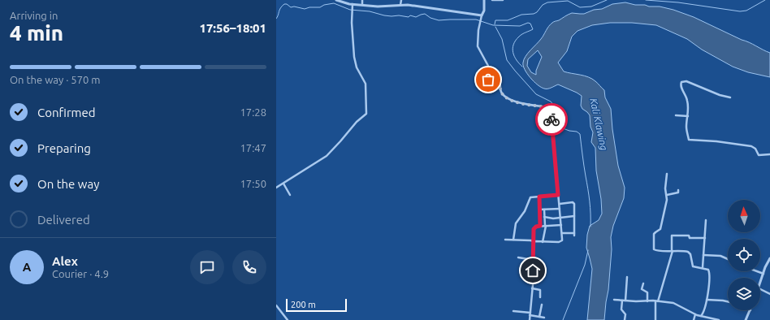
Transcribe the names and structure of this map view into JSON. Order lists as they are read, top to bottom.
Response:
{
  "water": ["Kali Klawing"],
  "scale_bar": "200 m",
  "north": "top",
  "page": {
    "heading": ["4 min", "Arriving in", "17:56–18:01"],
    "panel": ["Alex", "Courier · 4.9"],
    "bar": "On the way · 570 m",
    "list": [
      ["Confirmed", "17:28"],
      ["Preparing", "17:47"],
      ["On the way", "17:50"],
      "Delivered"
    ],
    "round": "A",
    "scale": "200 m"
  }
}
